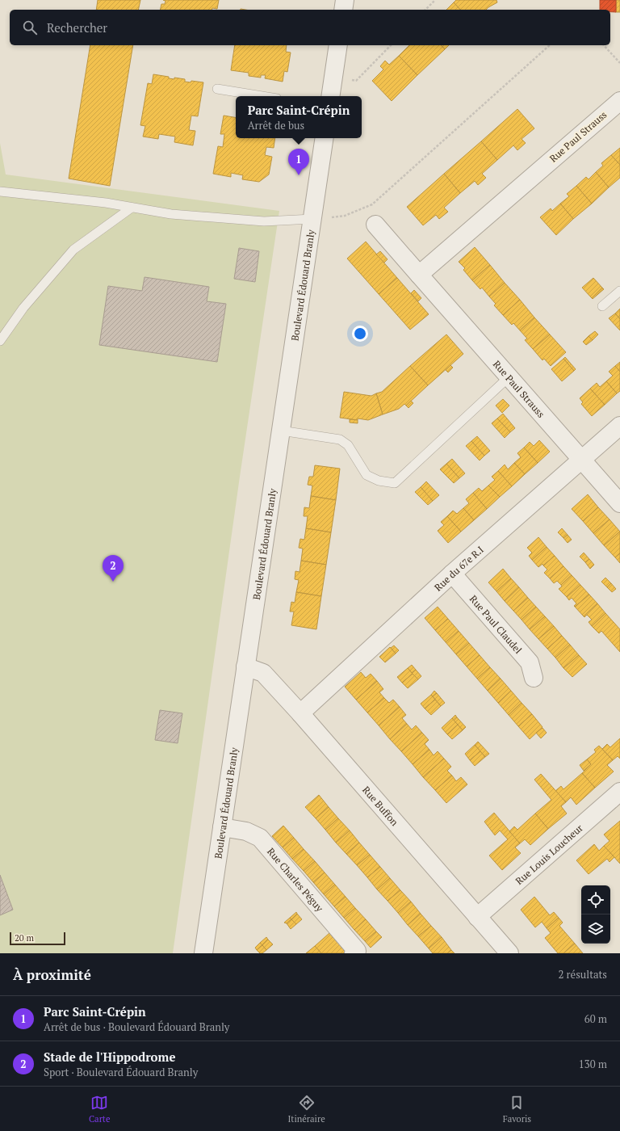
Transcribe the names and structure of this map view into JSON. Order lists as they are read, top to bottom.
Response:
{
  "streets": {
    "street": [
      "Rue Paul Strauss",
      "Boulevard Édouard Branly",
      "Rue du 67e R.I",
      "Rue Paul Claudel",
      "Rue Buffon",
      "Rue Louis Loucheur",
      "Rue Charles Péguy"
    ]
  },
  "crossings": [
    ["Rue Paul Strauss", "Rue du 67e R.I"],
    ["Boulevard Édouard Branly", "Rue Buffon"],
    ["Boulevard Édouard Branly", "Rue Charles Péguy"],
    ["Rue du 67e R.I", "Rue Paul Claudel"],
    ["Rue du 67e R.I", "Rue Buffon"],
    ["Rue Buffon", "Rue Louis Loucheur"]
  ],
  "scale_bar": "20 m",
  "page": {
    "search": "Rechercher",
    "popup": ["Parc Saint-Crépin", "Arrêt de bus"],
    "pins": ["1", "2"],
    "scale": "20 m",
    "heading": ["À proximité", "2 résultats"],
    "list": [
      {
        "mark": "1",
        "name": "Parc Saint-Crépin",
        "note": "Arrêt de bus · Boulevard Édouard Branly",
        "value": "60 m"
      },
      {
        "mark": "2",
        "name": "Stade de l'Hippodrome",
        "note": "Sport · Boulevard Édouard Branly",
        "value": "130 m"
      }
    ],
    "nav": ["Carte", "Itinéraire", "Favoris"]
  }
}
